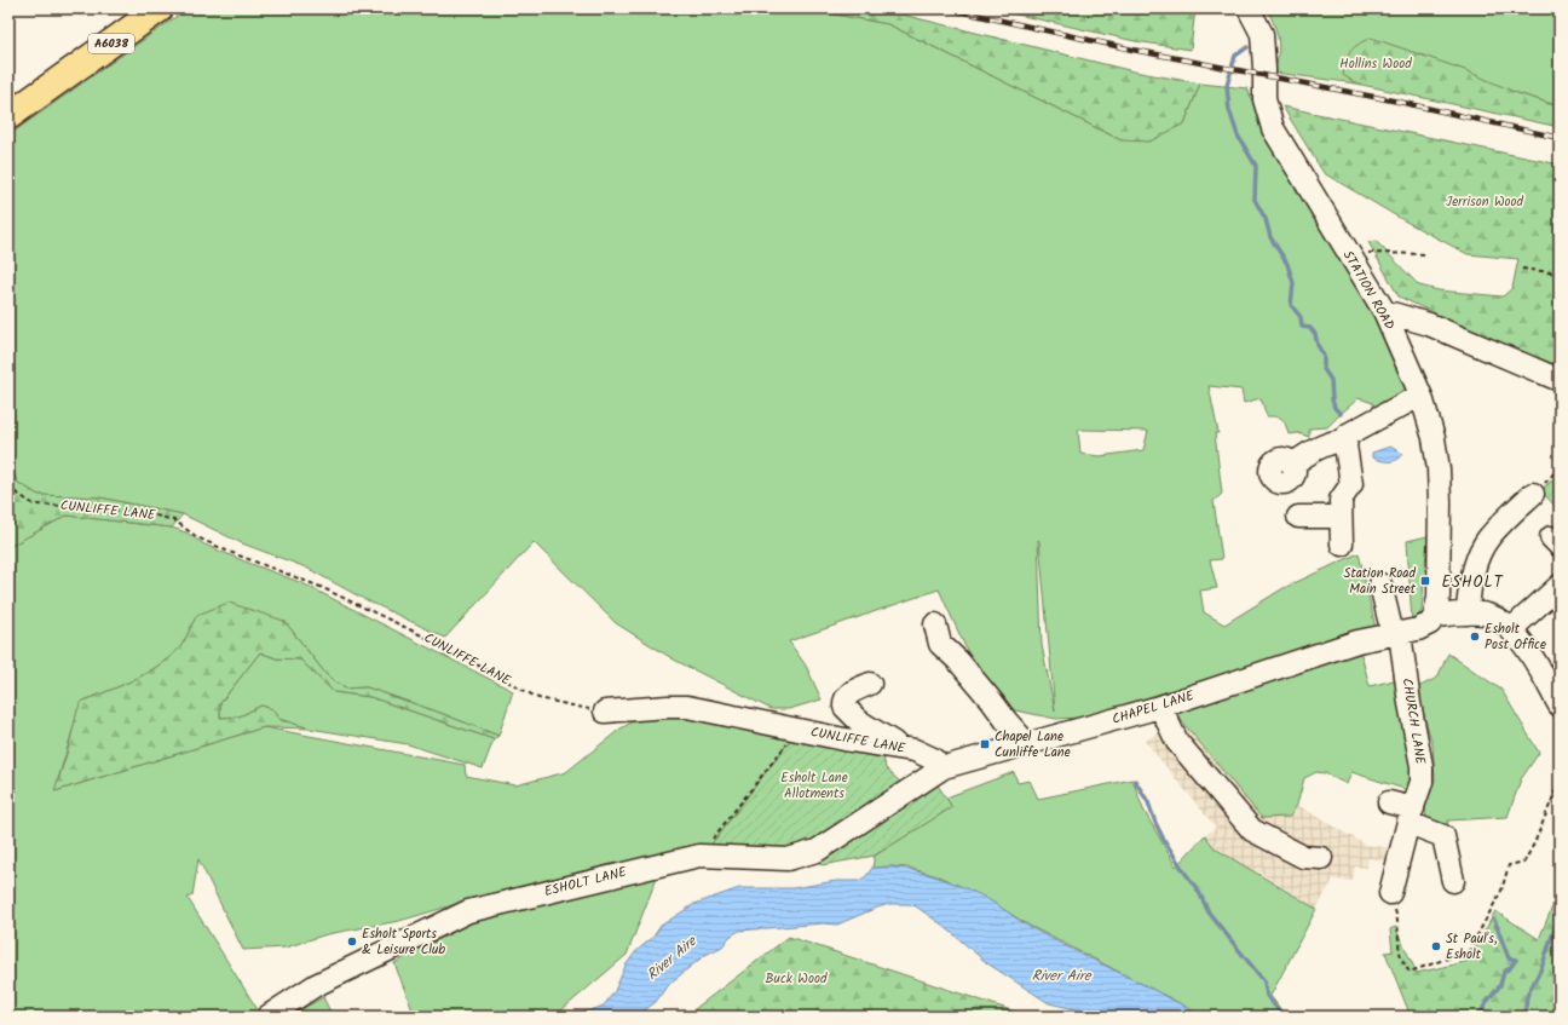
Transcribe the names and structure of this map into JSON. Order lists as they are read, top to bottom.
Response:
{
  "streets": {
    "main road": ["A6038"],
    "street": [
      "STATION ROAD",
      "CUNLIFFE LANE",
      "CHAPEL LANE",
      "CHURCH LANE",
      "ESHOLT LANE"
    ]
  },
  "crossings": [
    ["STATION ROAD", "CHAPEL LANE"],
    ["CUNLIFFE LANE", "CHAPEL LANE"],
    ["CHAPEL LANE", "CHURCH LANE"],
    ["CHAPEL LANE", "ESHOLT LANE"]
  ],
  "districts": ["ESHOLT"],
  "water": ["River Aire"],
  "parks": [
    "Hollins Wood",
    "Jerrison Wood",
    "Esholt Lane Allotments",
    "Buck Wood"
  ],
  "places": {
    "transit": ["Station Road Main Street", "Chapel Lane Cunliffe Lane"],
    "other": ["Esholt Post Office", "Esholt Sports & Leisure Club", "St Paul's, Esholt"]
  }
}
